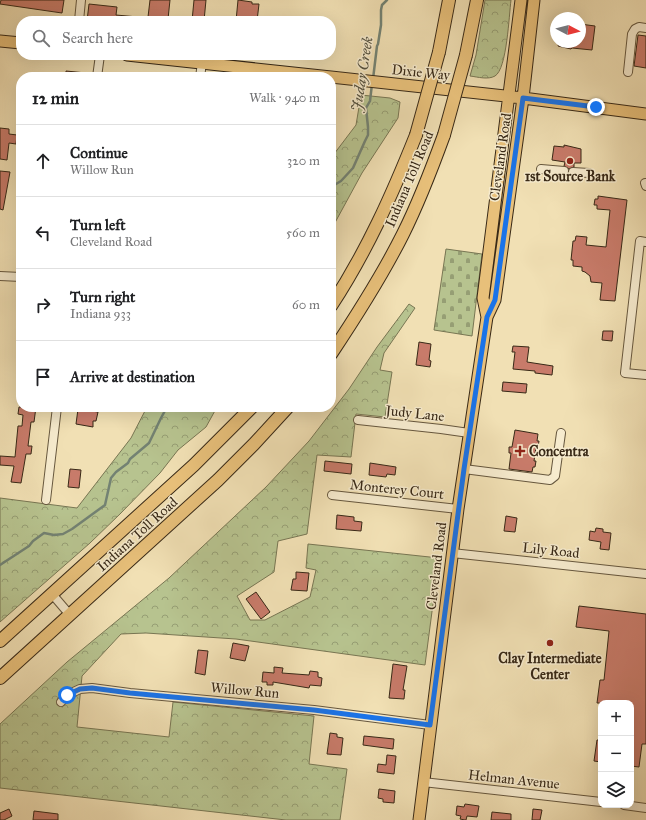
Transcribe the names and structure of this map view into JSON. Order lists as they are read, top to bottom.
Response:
{
  "streets": {
    "highway": ["Indiana Toll Road"],
    "main road": ["Dixie Way", "Cleveland Road"],
    "street": [
      "Judy Lane",
      "Monterey Court",
      "Lily Road",
      "Willow Run",
      "Helman Avenue"
    ]
  },
  "crossings": [
    ["Dixie Way", "Cleveland Road"],
    ["Cleveland Road", "Judy Lane"],
    ["Cleveland Road", "Monterey Court"],
    ["Cleveland Road", "Lily Road"],
    ["Cleveland Road", "Willow Run"],
    ["Cleveland Road", "Helman Avenue"]
  ],
  "water": ["Juday Creek"],
  "places": {
    "other": ["1st Source Bank", "Clay Intermediate Center"],
    "health": ["Concentra"]
  },
  "north": "right",
  "page": {
    "search": "Search here",
    "heading": ["12 min", "Walk · 940 m"],
    "list": [
      ["Continue", "Willow Run", "320 m"],
      ["Turn left", "Cleveland Road", "560 m"],
      ["Turn right", "Indiana 933", "60 m"],
      "Arrive at destination"
    ],
    "map_buttons": ["+", "−"]
  }
}
